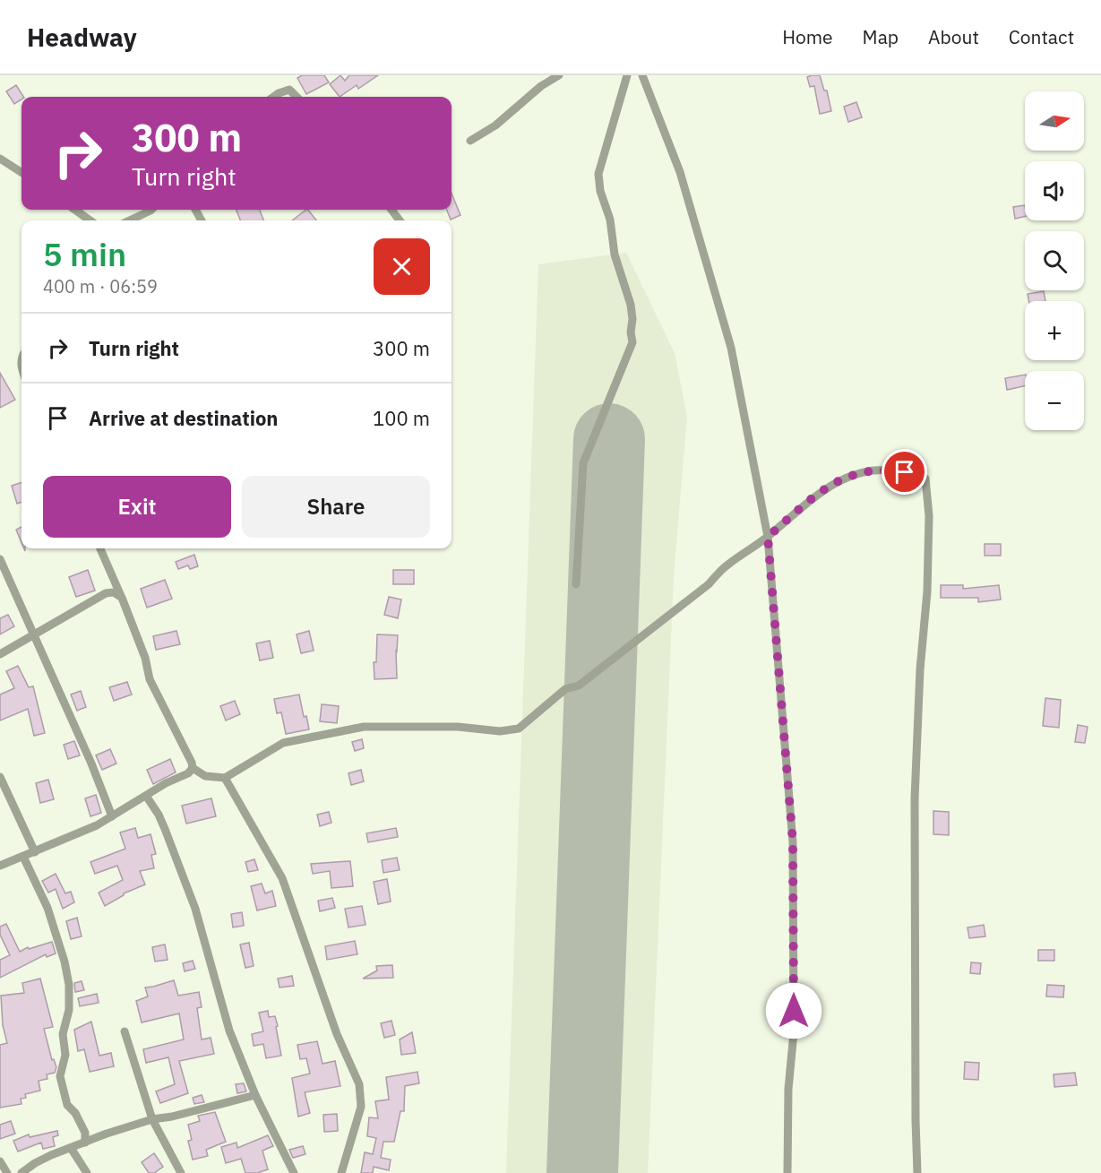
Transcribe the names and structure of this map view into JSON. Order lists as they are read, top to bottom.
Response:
{
  "north": "right",
  "page": {
    "header": "Headway",
    "nav": [
      "Home",
      "Map",
      "About",
      "Contact"
    ],
    "map_buttons": ["+", "−"],
    "turn": ["300 m", "Turn right"],
    "heading": ["5 min", "400 m · 06:59"],
    "list": [
      {
        "name": "Turn right",
        "value": "300 m"
      },
      {
        "name": "Arrive at destination",
        "value": "100 m"
      }
    ],
    "buttons": ["Exit", "Share"]
  }
}
